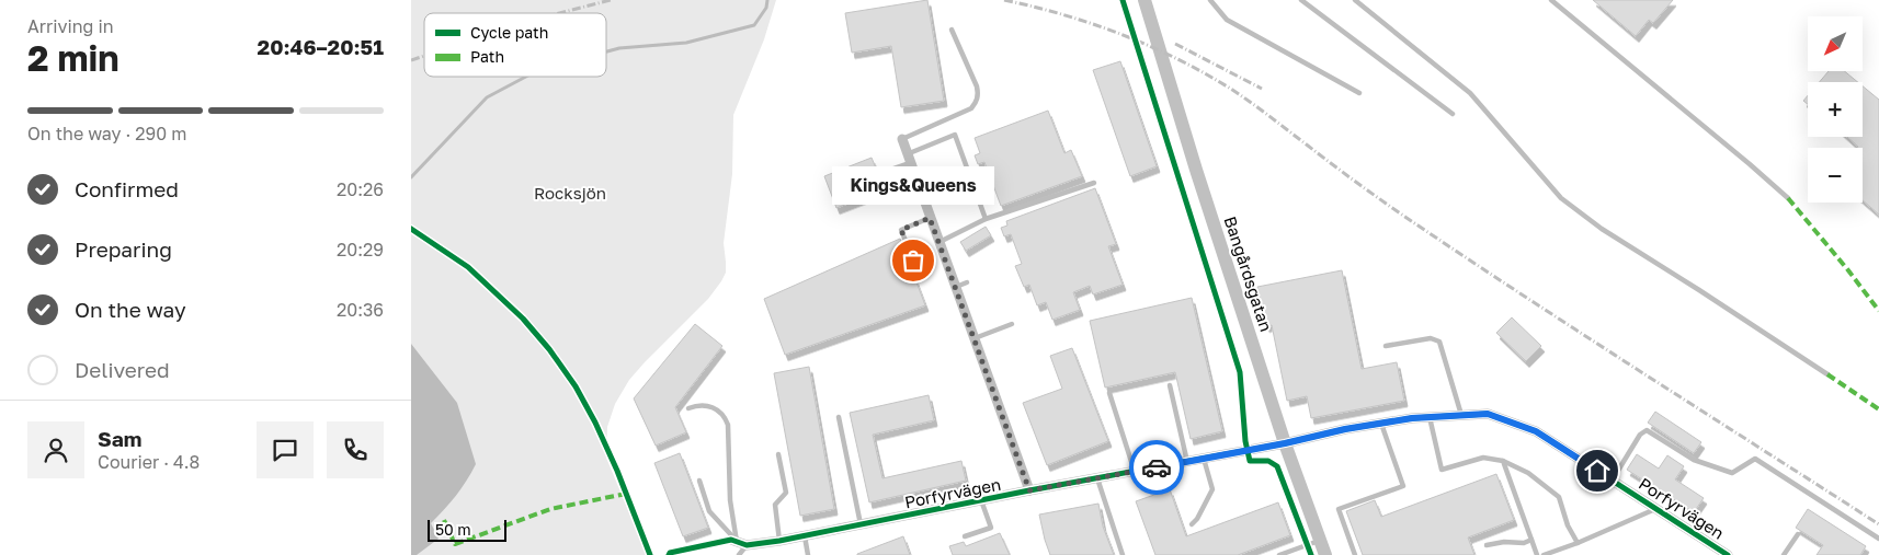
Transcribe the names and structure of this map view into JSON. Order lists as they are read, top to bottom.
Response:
{
  "streets": {
    "main road": ["Bangårdsgatan"],
    "street": ["Porfyrvägen"]
  },
  "crossings": [
    ["Bangårdsgatan", "Porfyrvägen"]
  ],
  "parks": ["Rocksjön"],
  "places": ["Kings&Queens"],
  "legend": ["Cycle path", "Path"],
  "scale_bar": "50 m",
  "north": "bottom left",
  "page": {
    "heading": ["2 min", "Arriving in", "20:46–20:51"],
    "panel": ["Sam", "Courier · 4.8"],
    "map_buttons": ["+", "−"],
    "bar": "On the way · 290 m",
    "list": [
      ["Confirmed", "20:26"],
      ["Preparing", "20:29"],
      ["On the way", "20:36"],
      "Delivered"
    ],
    "bubble": "Kings&Queens",
    "scale": "50 m"
  }
}
